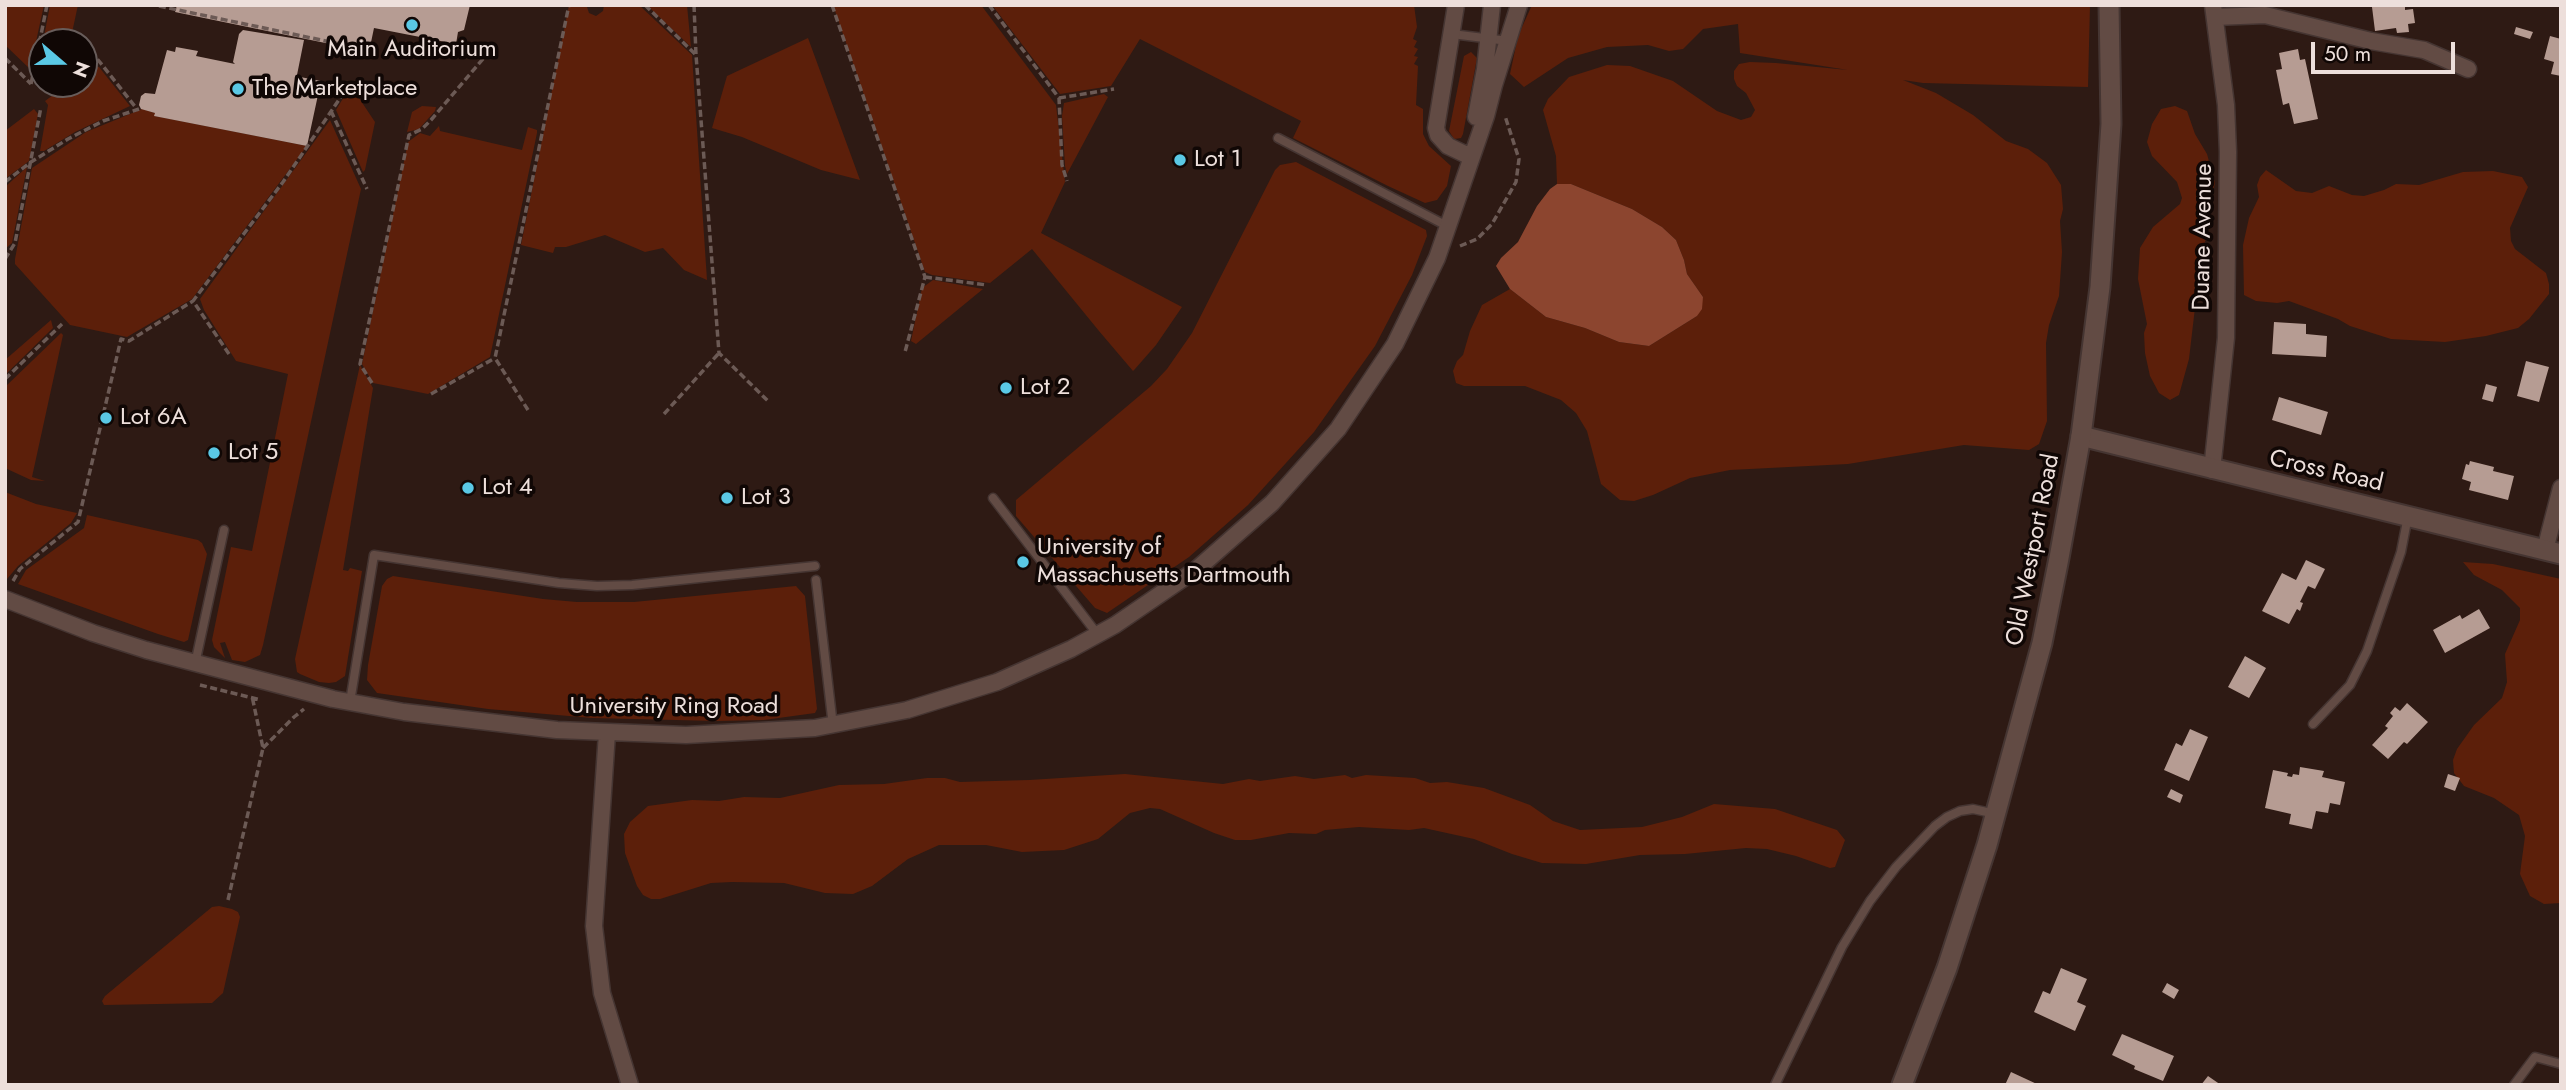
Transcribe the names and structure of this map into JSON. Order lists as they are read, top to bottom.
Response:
{
  "streets": {
    "main road": ["Cross Road", "Old Westport Road"],
    "street": ["Duane Avenue", "University Ring Road"]
  },
  "crossings": [
    ["Duane Avenue", "Cross Road"],
    ["Cross Road", "Old Westport Road"]
  ],
  "places": [
    "Main Auditorium",
    "The Marketplace",
    "Lot 1",
    "Lot 2",
    "Lot 6A",
    "Lot 5",
    "Lot 4",
    "Lot 3",
    "University of Massachusetts Dartmouth"
  ],
  "scale_bar": "50 m",
  "north": "right"
}
